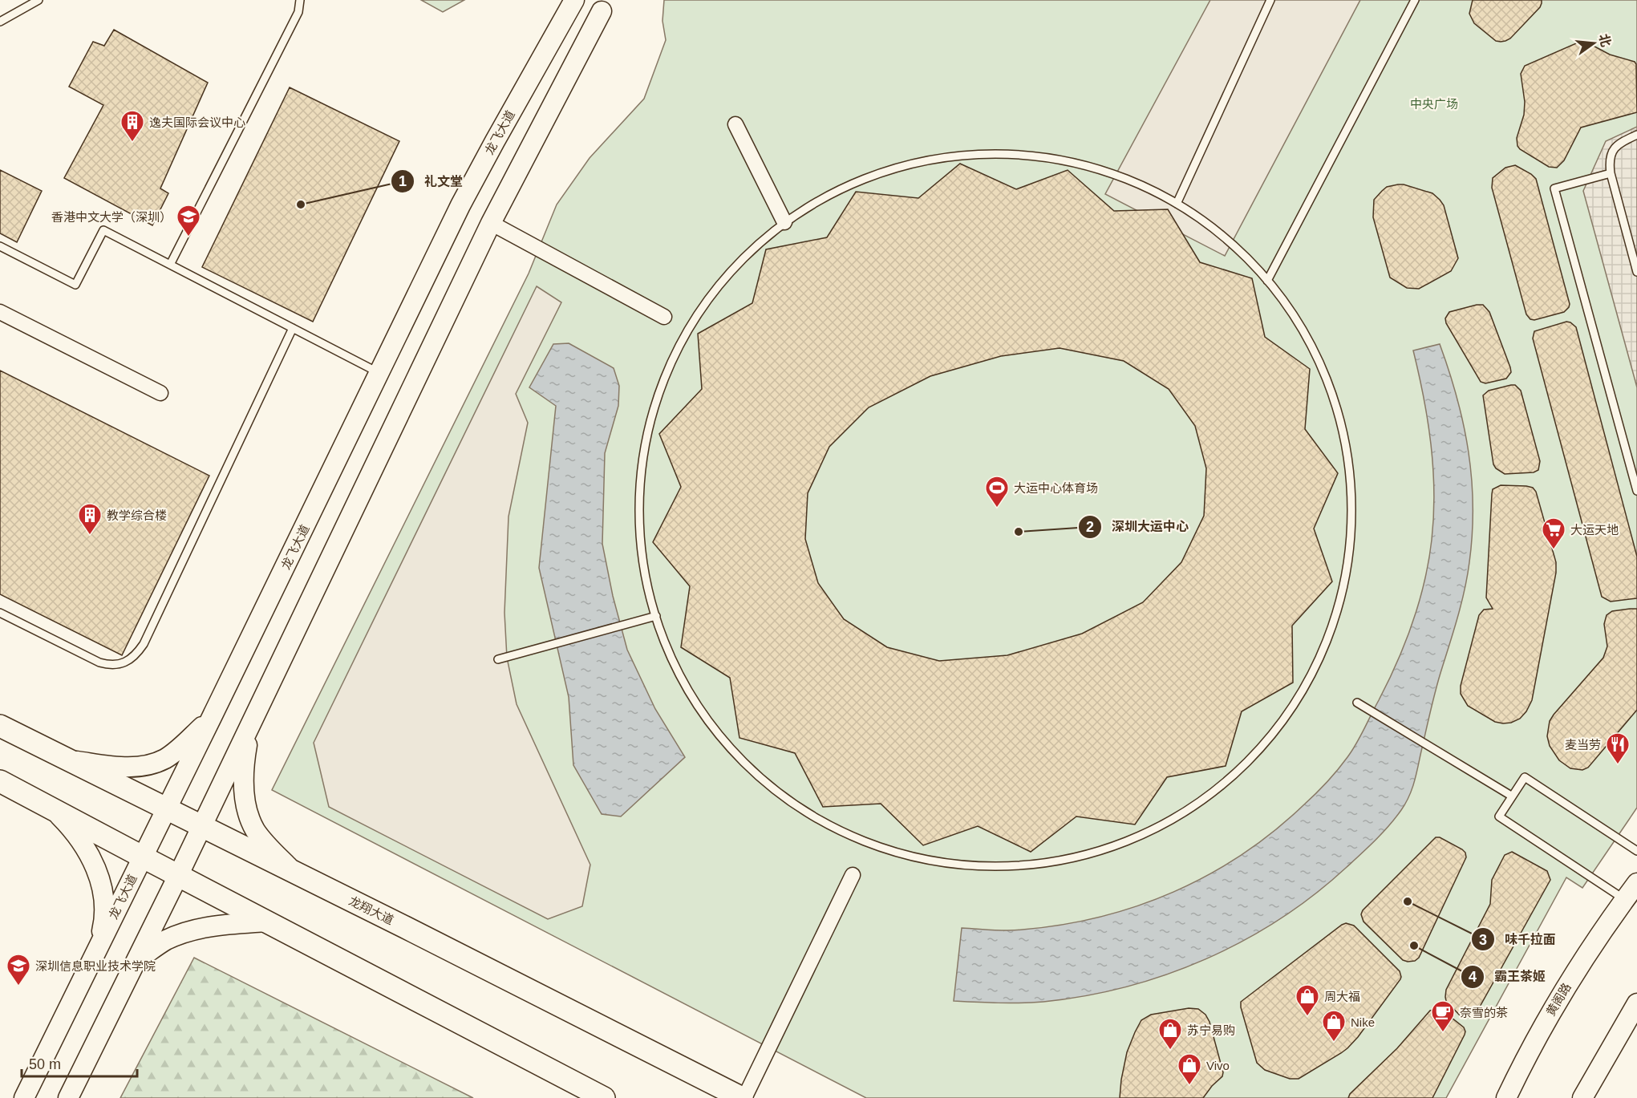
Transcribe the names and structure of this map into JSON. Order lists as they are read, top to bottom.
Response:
{
  "streets": {
    "main road": ["龙飞大道", "龙翔大道", "黄阁路"]
  },
  "crossings": [
    ["龙飞大道", "龙翔大道"]
  ],
  "parks": ["中央广场"],
  "places": {
    "building": ["逸夫国际会议中心", "教学综合楼"],
    "other": [
      "礼文堂",
      "深圳大运中心",
      "味千拉面",
      "霸王茶姬"
    ],
    "school or university": ["香港中文大学（深圳）", "深圳信息职业技术学院"],
    "sports": ["大运中心体育场"],
    "supermarket": ["大运天地"],
    "restaurant": ["麦当劳"],
    "shop": [
      "周大福",
      "Nike",
      "苏宁易购",
      "Vivo"
    ],
    "cafe": ["奈雪的茶"]
  },
  "scale_bar": "50 m",
  "north": "right"
}
